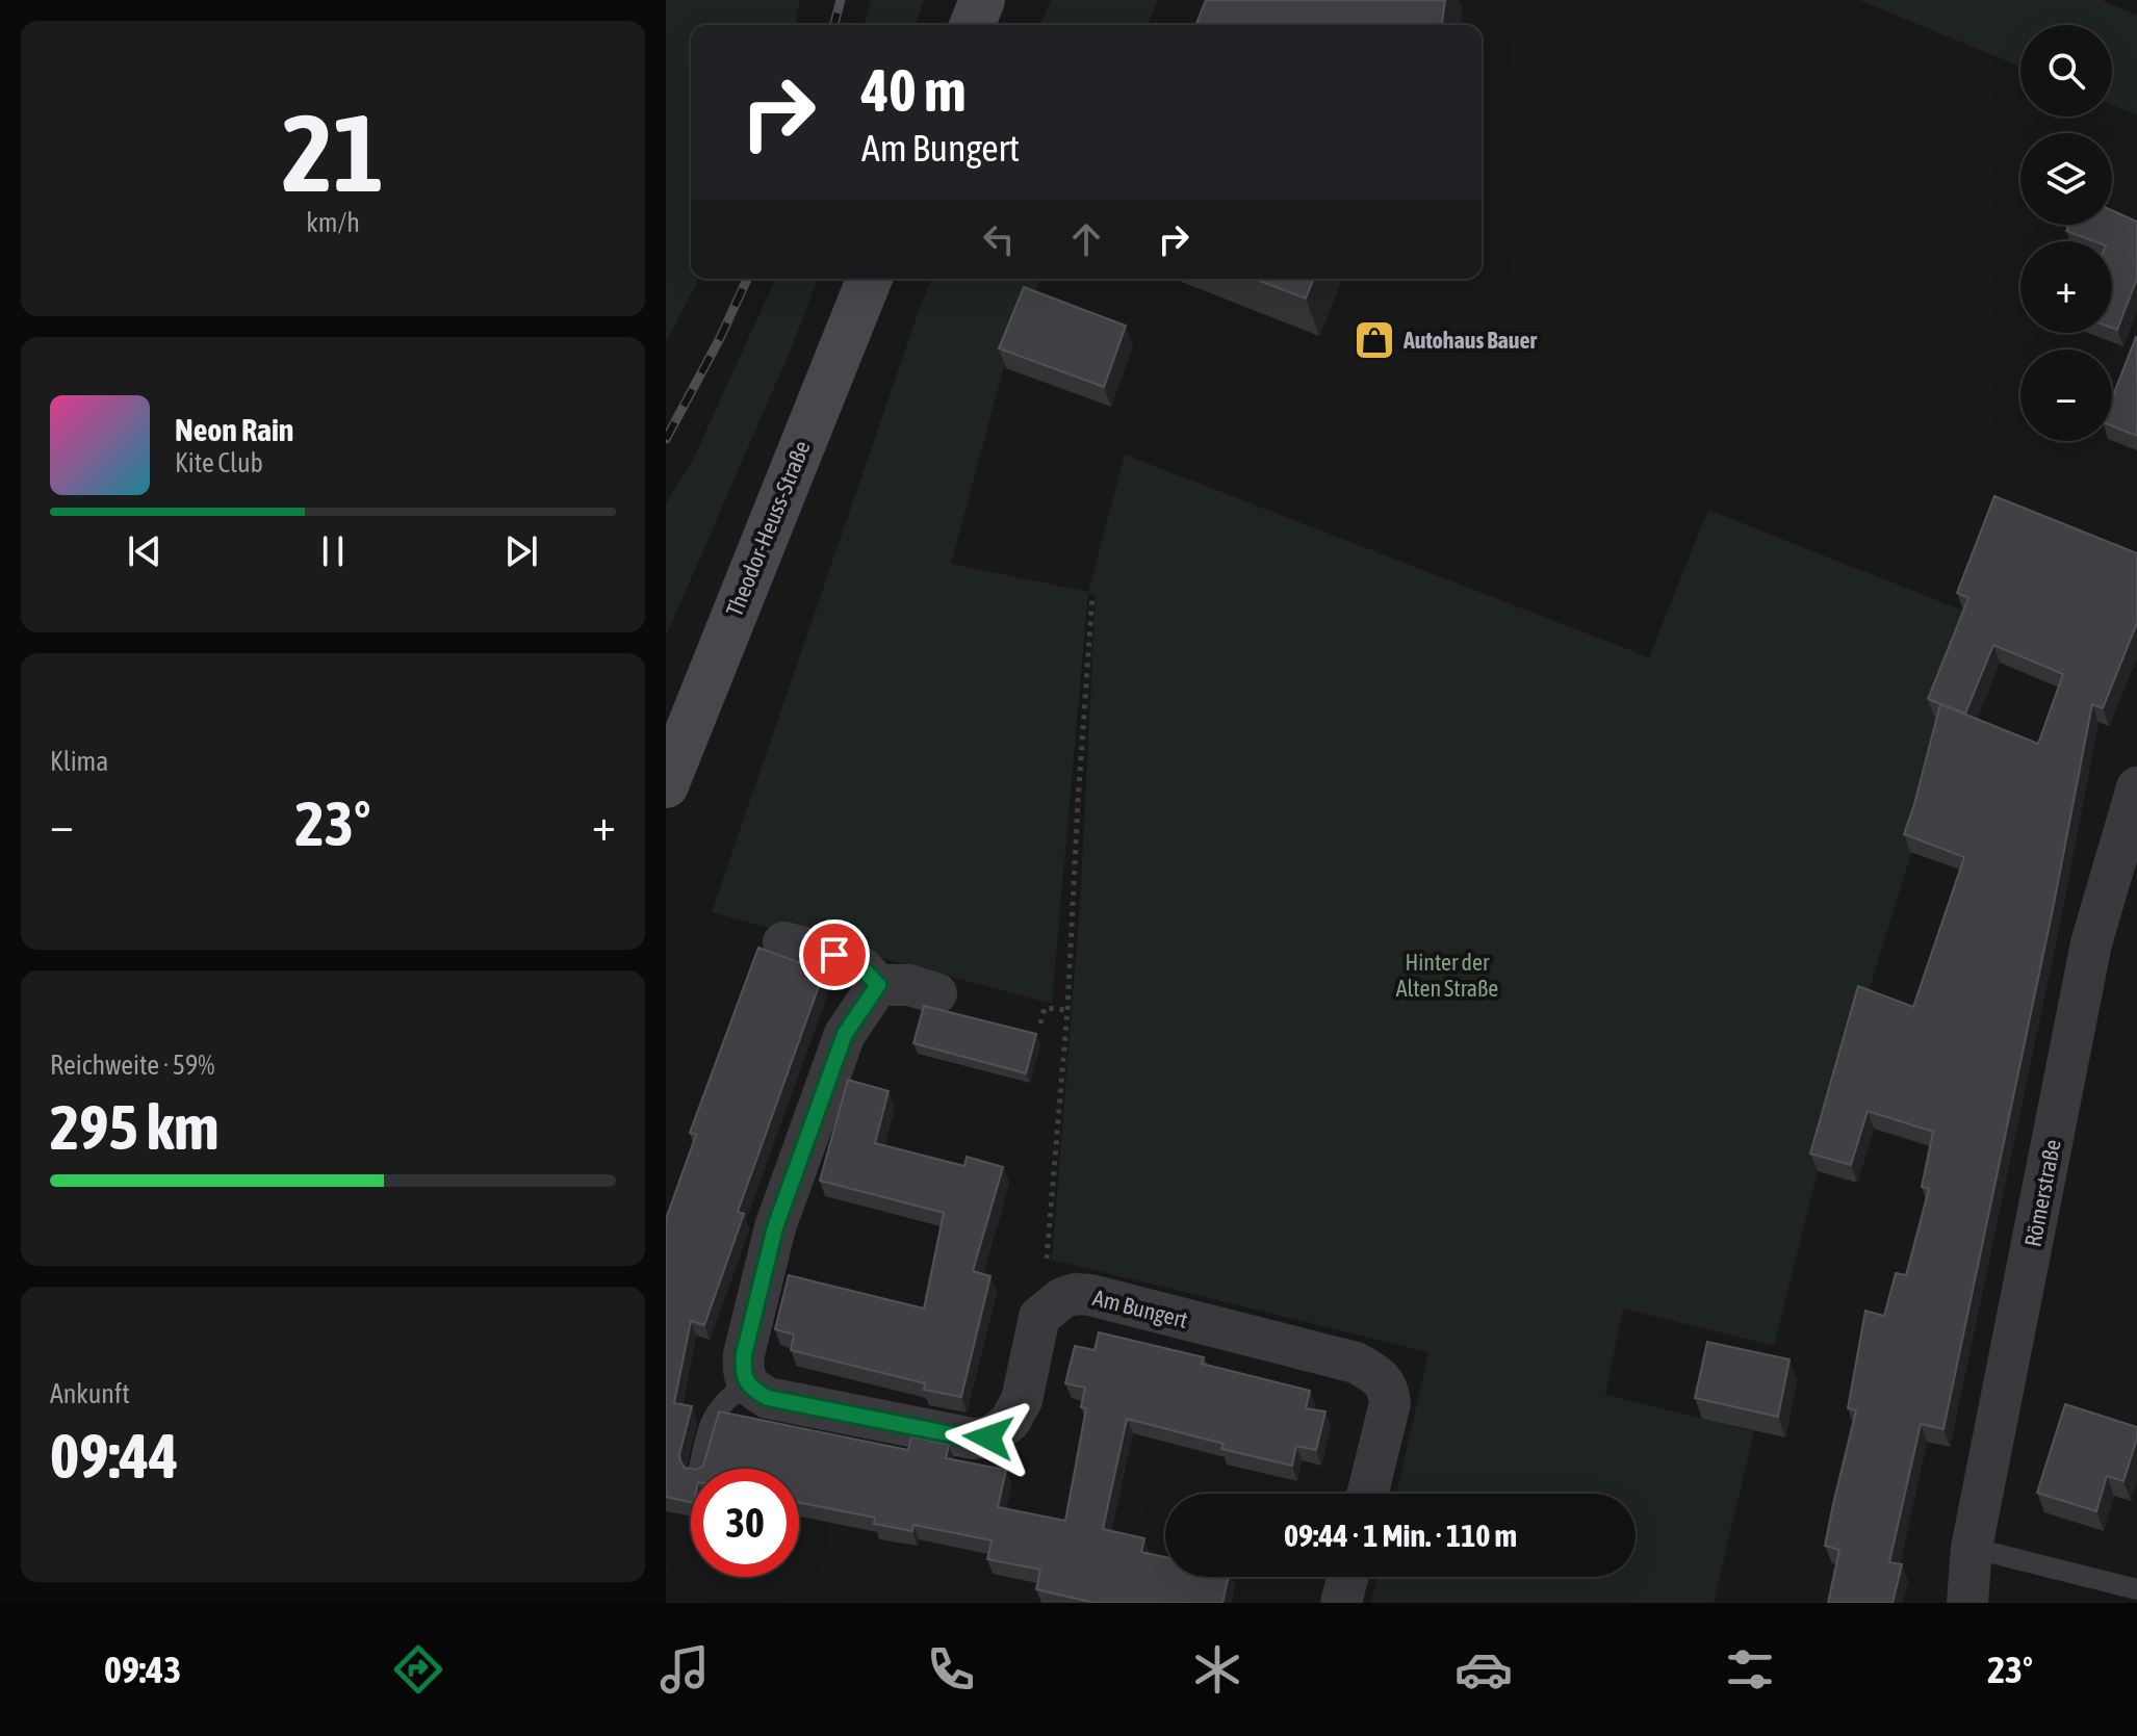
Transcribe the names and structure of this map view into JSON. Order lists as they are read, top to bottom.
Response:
{
  "streets": {
    "main road": ["Theodor-Heuss-Straße"],
    "street": ["Römerstraße", "Am Bungert"]
  },
  "parks": ["Hinter der Alten Straße"],
  "places": {
    "shop": ["Autohaus Bauer"]
  },
  "page": {
    "tile": [
      ["21", "km/h"],
      "Klima",
      ["Reichweite · 59%", "295 km"],
      ["Ankunft", "09:44"]
    ],
    "map_buttons": ["+", "−"],
    "turn": ["40 m", "Am Bungert"],
    "song": ["Neon Rain", "Kite Club"],
    "heat": ["−", "23°", "+"],
    "limit": "30",
    "trip": "09:44 · 1 Min. · 110 m",
    "tabs": ["09:43", "23°"]
  }
}
